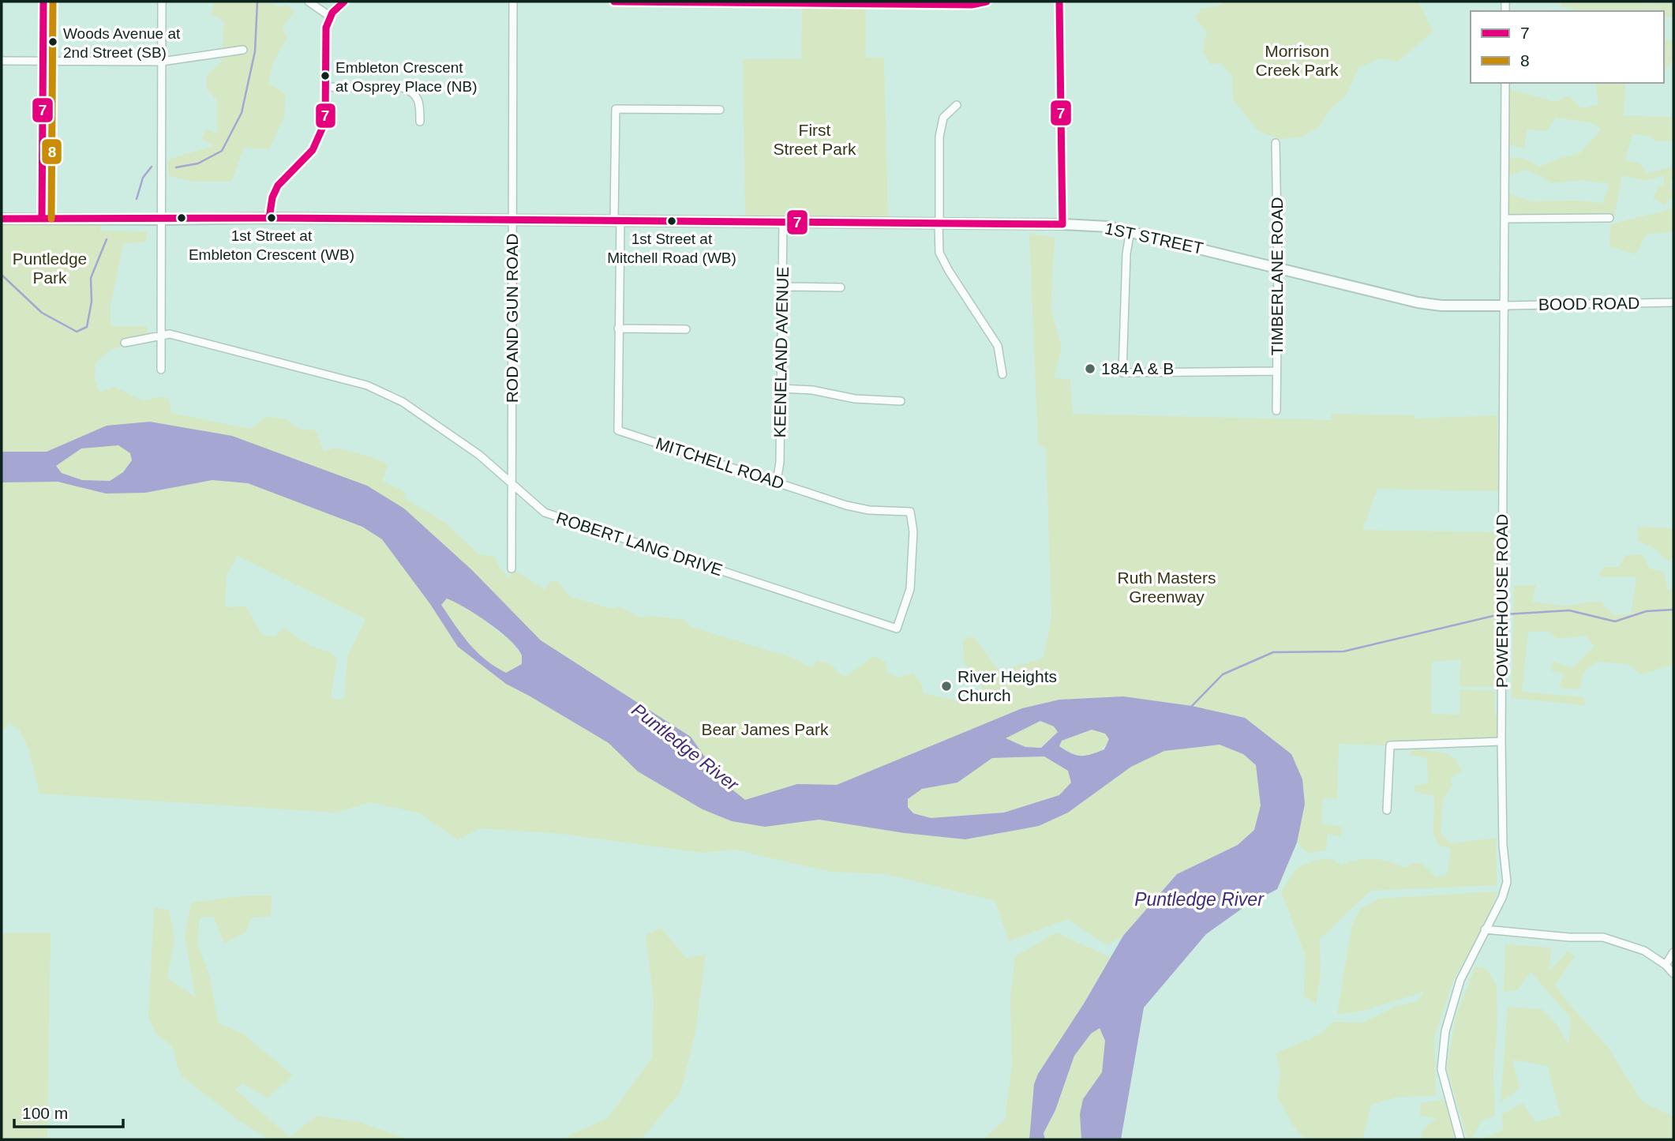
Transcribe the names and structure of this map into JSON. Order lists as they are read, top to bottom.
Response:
{
  "streets": {
    "street": [
      "1ST STREET",
      "TIMBERLANE ROAD",
      "BOOD ROAD",
      "ROD AND GUN ROAD",
      "KEENELAND AVENUE",
      "MITCHELL ROAD",
      "ROBERT LANG DRIVE",
      "POWERHOUSE ROAD"
    ]
  },
  "crossings": [
    ["1ST STREET", "TIMBERLANE ROAD"],
    ["1ST STREET", "BOOD ROAD"],
    ["1ST STREET", "ROD AND GUN ROAD"],
    ["1ST STREET", "KEENELAND AVENUE"],
    ["1ST STREET", "MITCHELL ROAD"],
    ["1ST STREET", "POWERHOUSE ROAD"],
    ["BOOD ROAD", "POWERHOUSE ROAD"],
    ["ROD AND GUN ROAD", "ROBERT LANG DRIVE"],
    ["KEENELAND AVENUE", "MITCHELL ROAD"],
    ["MITCHELL ROAD", "ROBERT LANG DRIVE"]
  ],
  "water": ["Puntledge River"],
  "parks": [
    "Morrison Creek Park",
    "First Street Park",
    "Puntledge Park",
    "Ruth Masters Greenway",
    "Bear James Park"
  ],
  "places": [
    "Woods Avenue at 2nd Street (SB)",
    "Embleton Crescent at Osprey Place (NB)",
    "1st Street at Embleton Crescent (WB)",
    "1st Street at Mitchell Road (WB)",
    "184 A & B",
    "River Heights Church"
  ],
  "lines": ["transit line 7", "transit line 8"],
  "legend": ["7", "8"],
  "scale_bar": "100 m"
}
